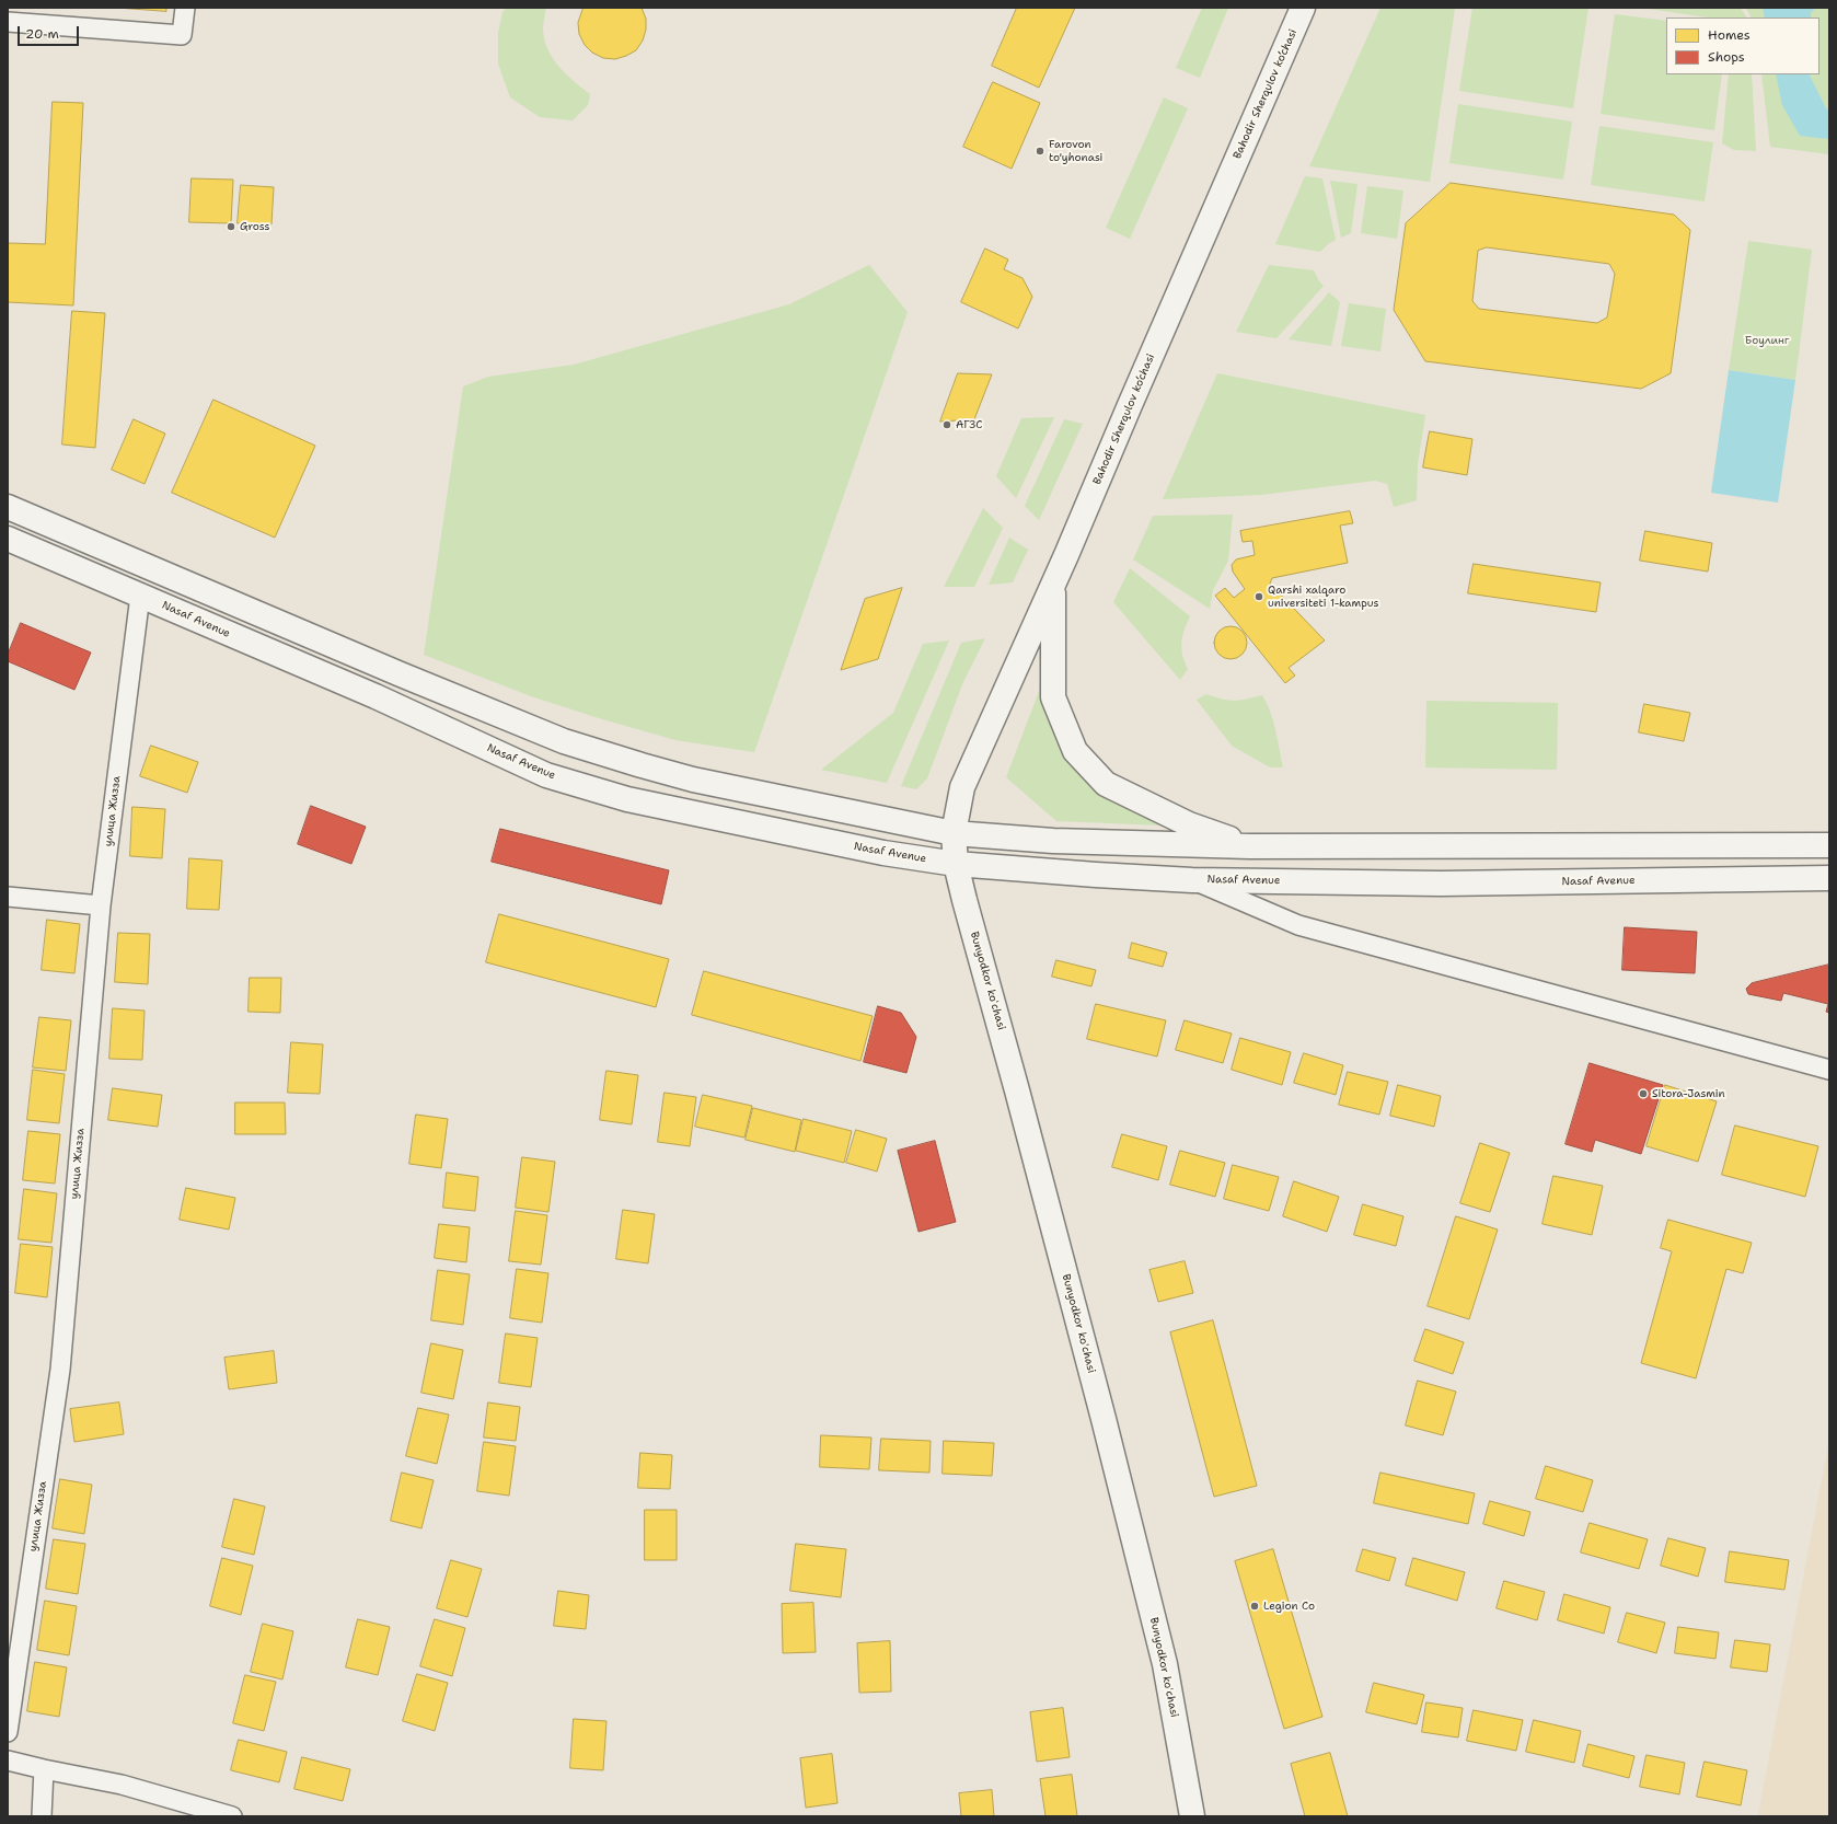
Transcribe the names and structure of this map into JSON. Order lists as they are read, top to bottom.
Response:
{
  "streets": {
    "main road": ["Bahodir Sherqulov ko‘chasi", "Nasaf Avenue", "Bunyodkor koʻchasi"],
    "street": ["улица Жизза"]
  },
  "crossings": [
    ["Bahodir Sherqulov ko‘chasi", "Bunyodkor koʻchasi"],
    ["Nasaf Avenue", "улица Жизза"],
    ["Nasaf Avenue", "Bunyodkor koʻchasi"]
  ],
  "parks": ["Боулинг"],
  "places": [
    "Farovon to'yhonasi",
    "Gross",
    "АГЗС",
    "Qarshi xalqaro universiteti 1-kampus",
    "Sitora-Jasmin",
    "Legion Co"
  ],
  "legend": ["Homes", "Shops"],
  "scale_bar": "20 m"
}
